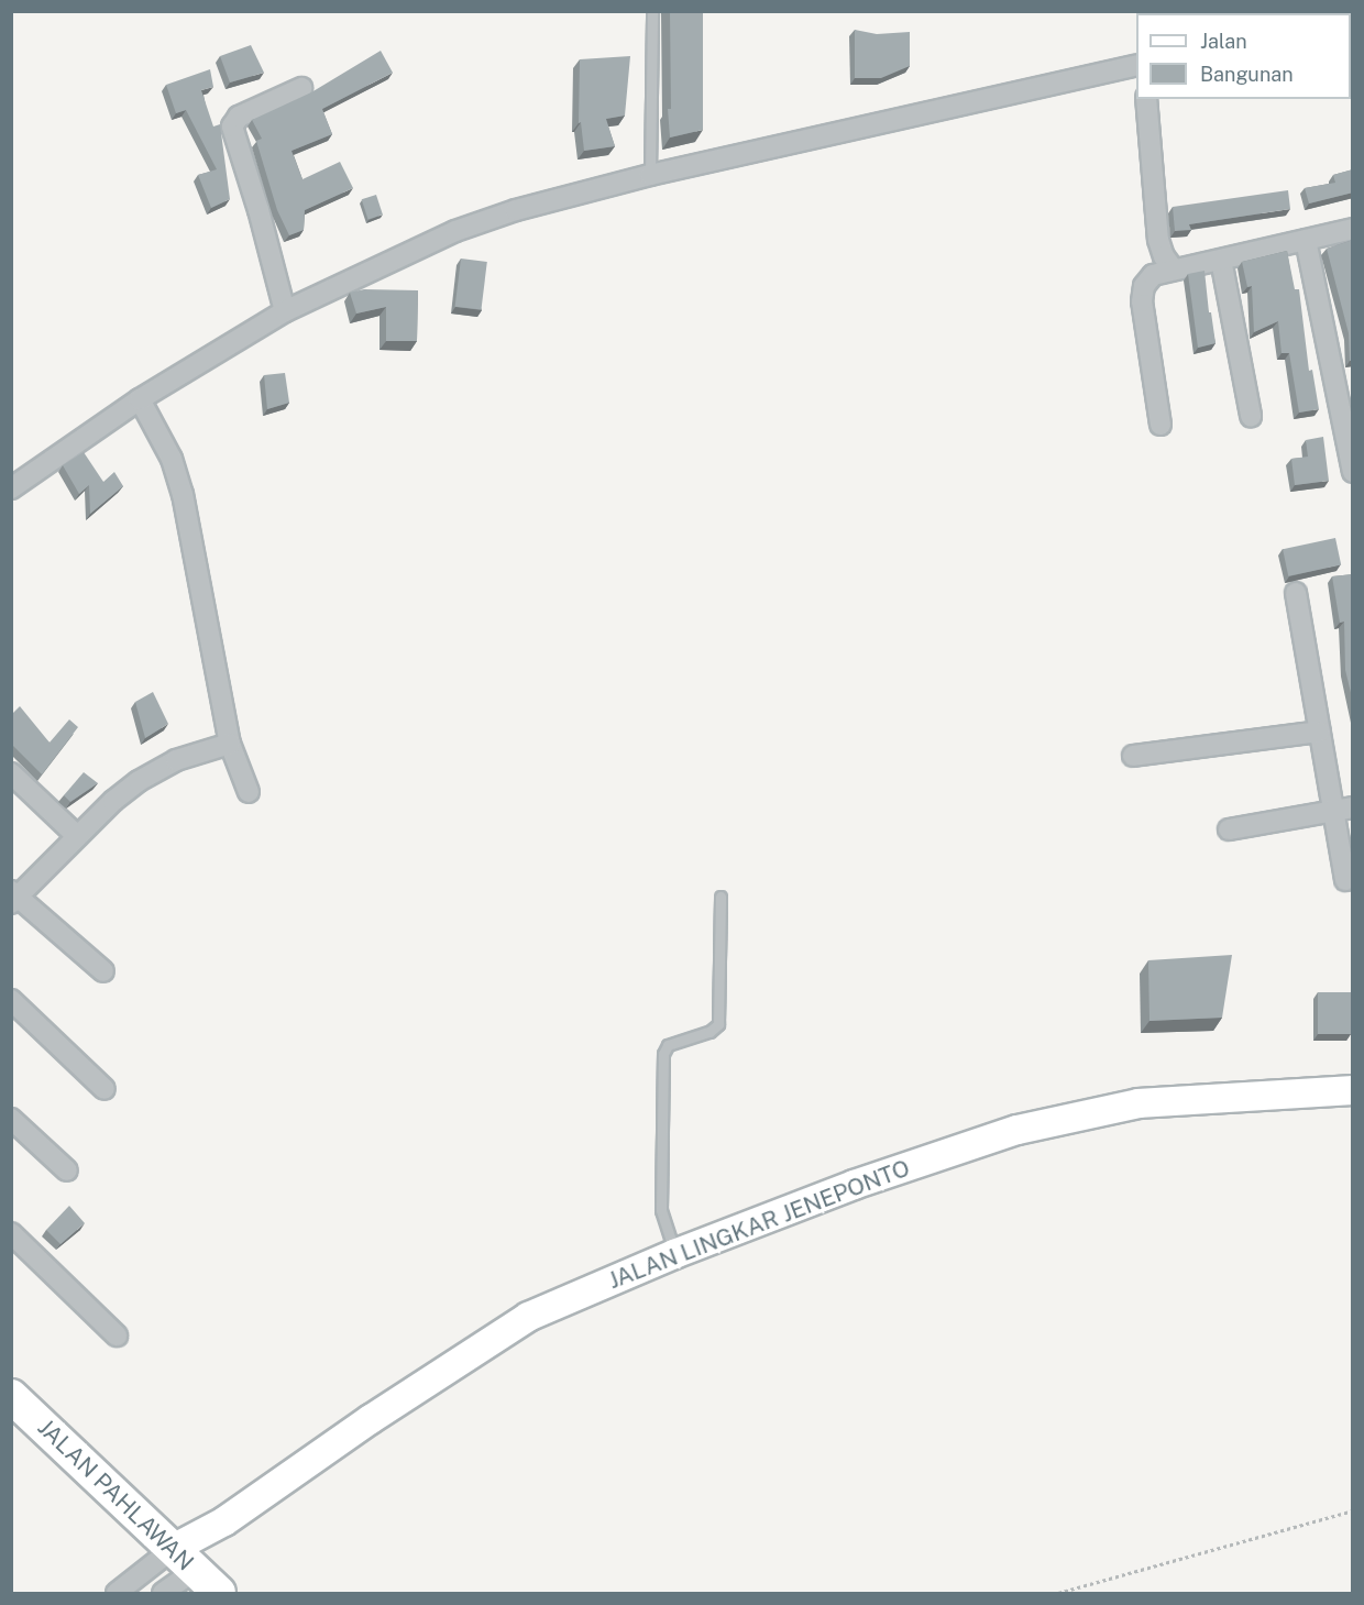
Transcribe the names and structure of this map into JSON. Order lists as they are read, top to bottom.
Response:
{
  "streets": {
    "highway": ["JALAN PAHLAWAN"],
    "main road": ["JALAN LINGKAR JENEPONTO"]
  },
  "crossings": [
    ["JALAN LINGKAR JENEPONTO", "JALAN PAHLAWAN"]
  ],
  "legend": ["Jalan", "Bangunan"]
}
